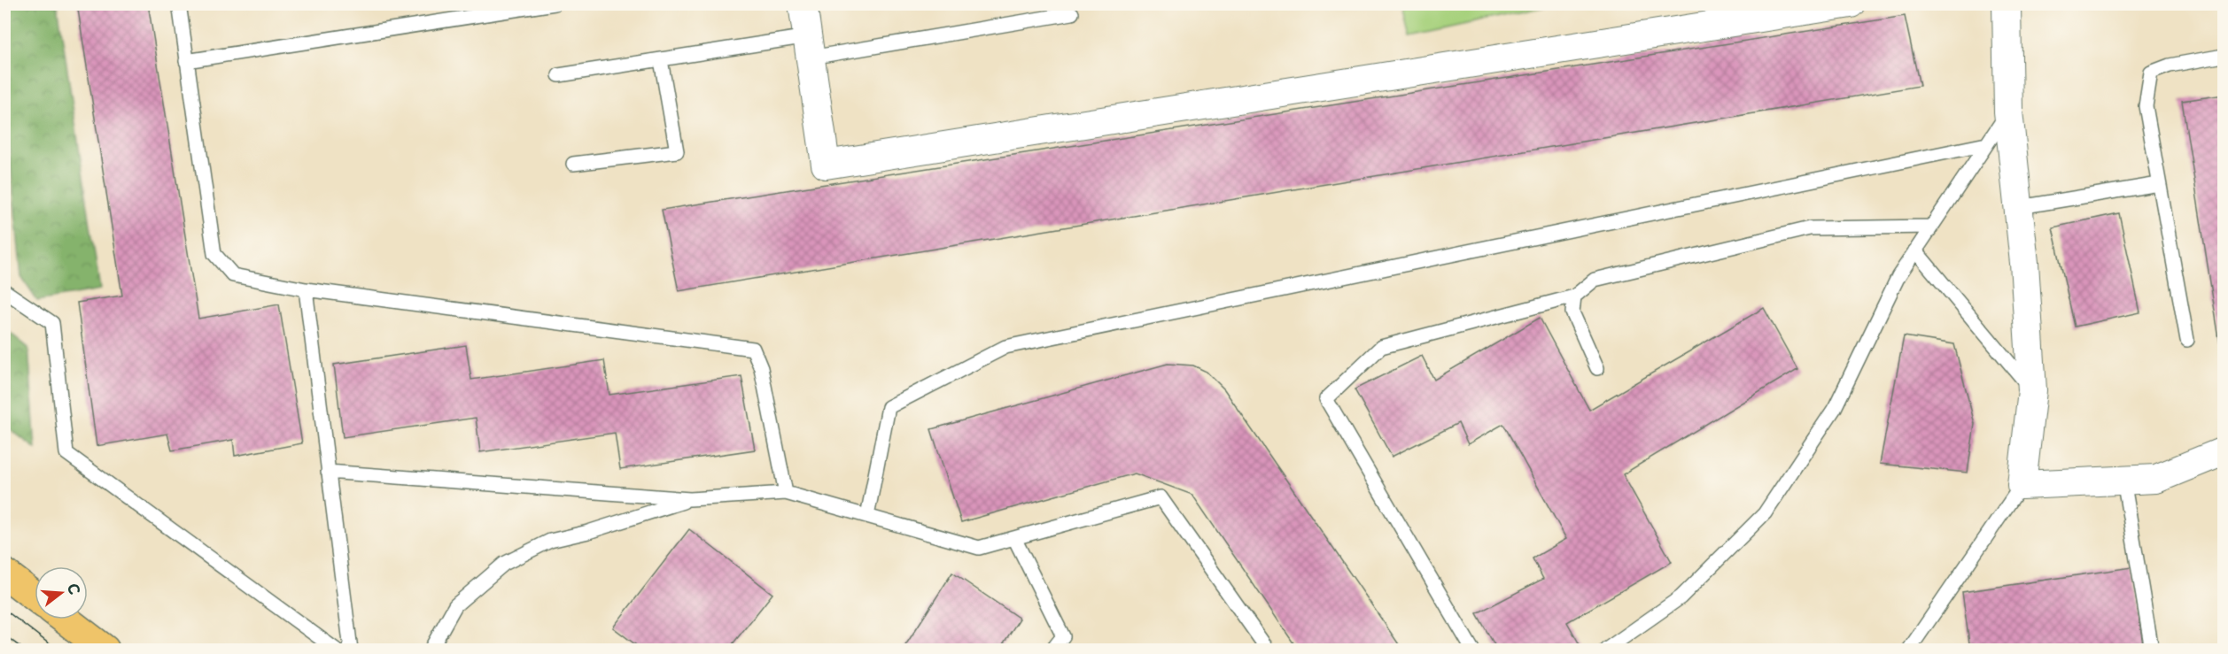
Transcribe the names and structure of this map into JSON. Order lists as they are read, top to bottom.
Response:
{
  "north": "right"
}
